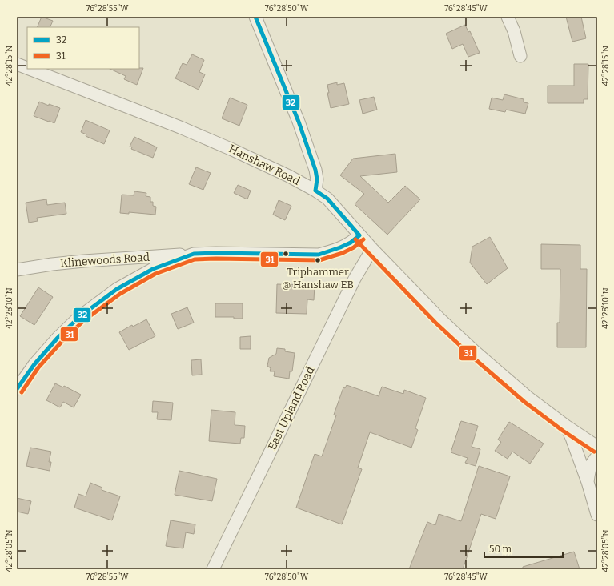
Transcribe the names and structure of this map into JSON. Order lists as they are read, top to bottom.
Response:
{
  "streets": {
    "street": ["Hanshaw Road", "Klinewoods Road", "East Upland Road"]
  },
  "crossings": [
    ["Hanshaw Road", "Klinewoods Road"],
    ["Hanshaw Road", "East Upland Road"]
  ],
  "places": ["Triphammer @ Hanshaw EB"],
  "lines": ["transit line 32", "transit line 31"],
  "legend": ["32", "31"],
  "scale_bar": "50 m",
  "coordinates": [
    "76°28'55\"W",
    "76°28'50\"W",
    "76°28'45\"W",
    "42°28'15\"N",
    "42°28'10\"N",
    "42°28'05\"N"
  ]
}
